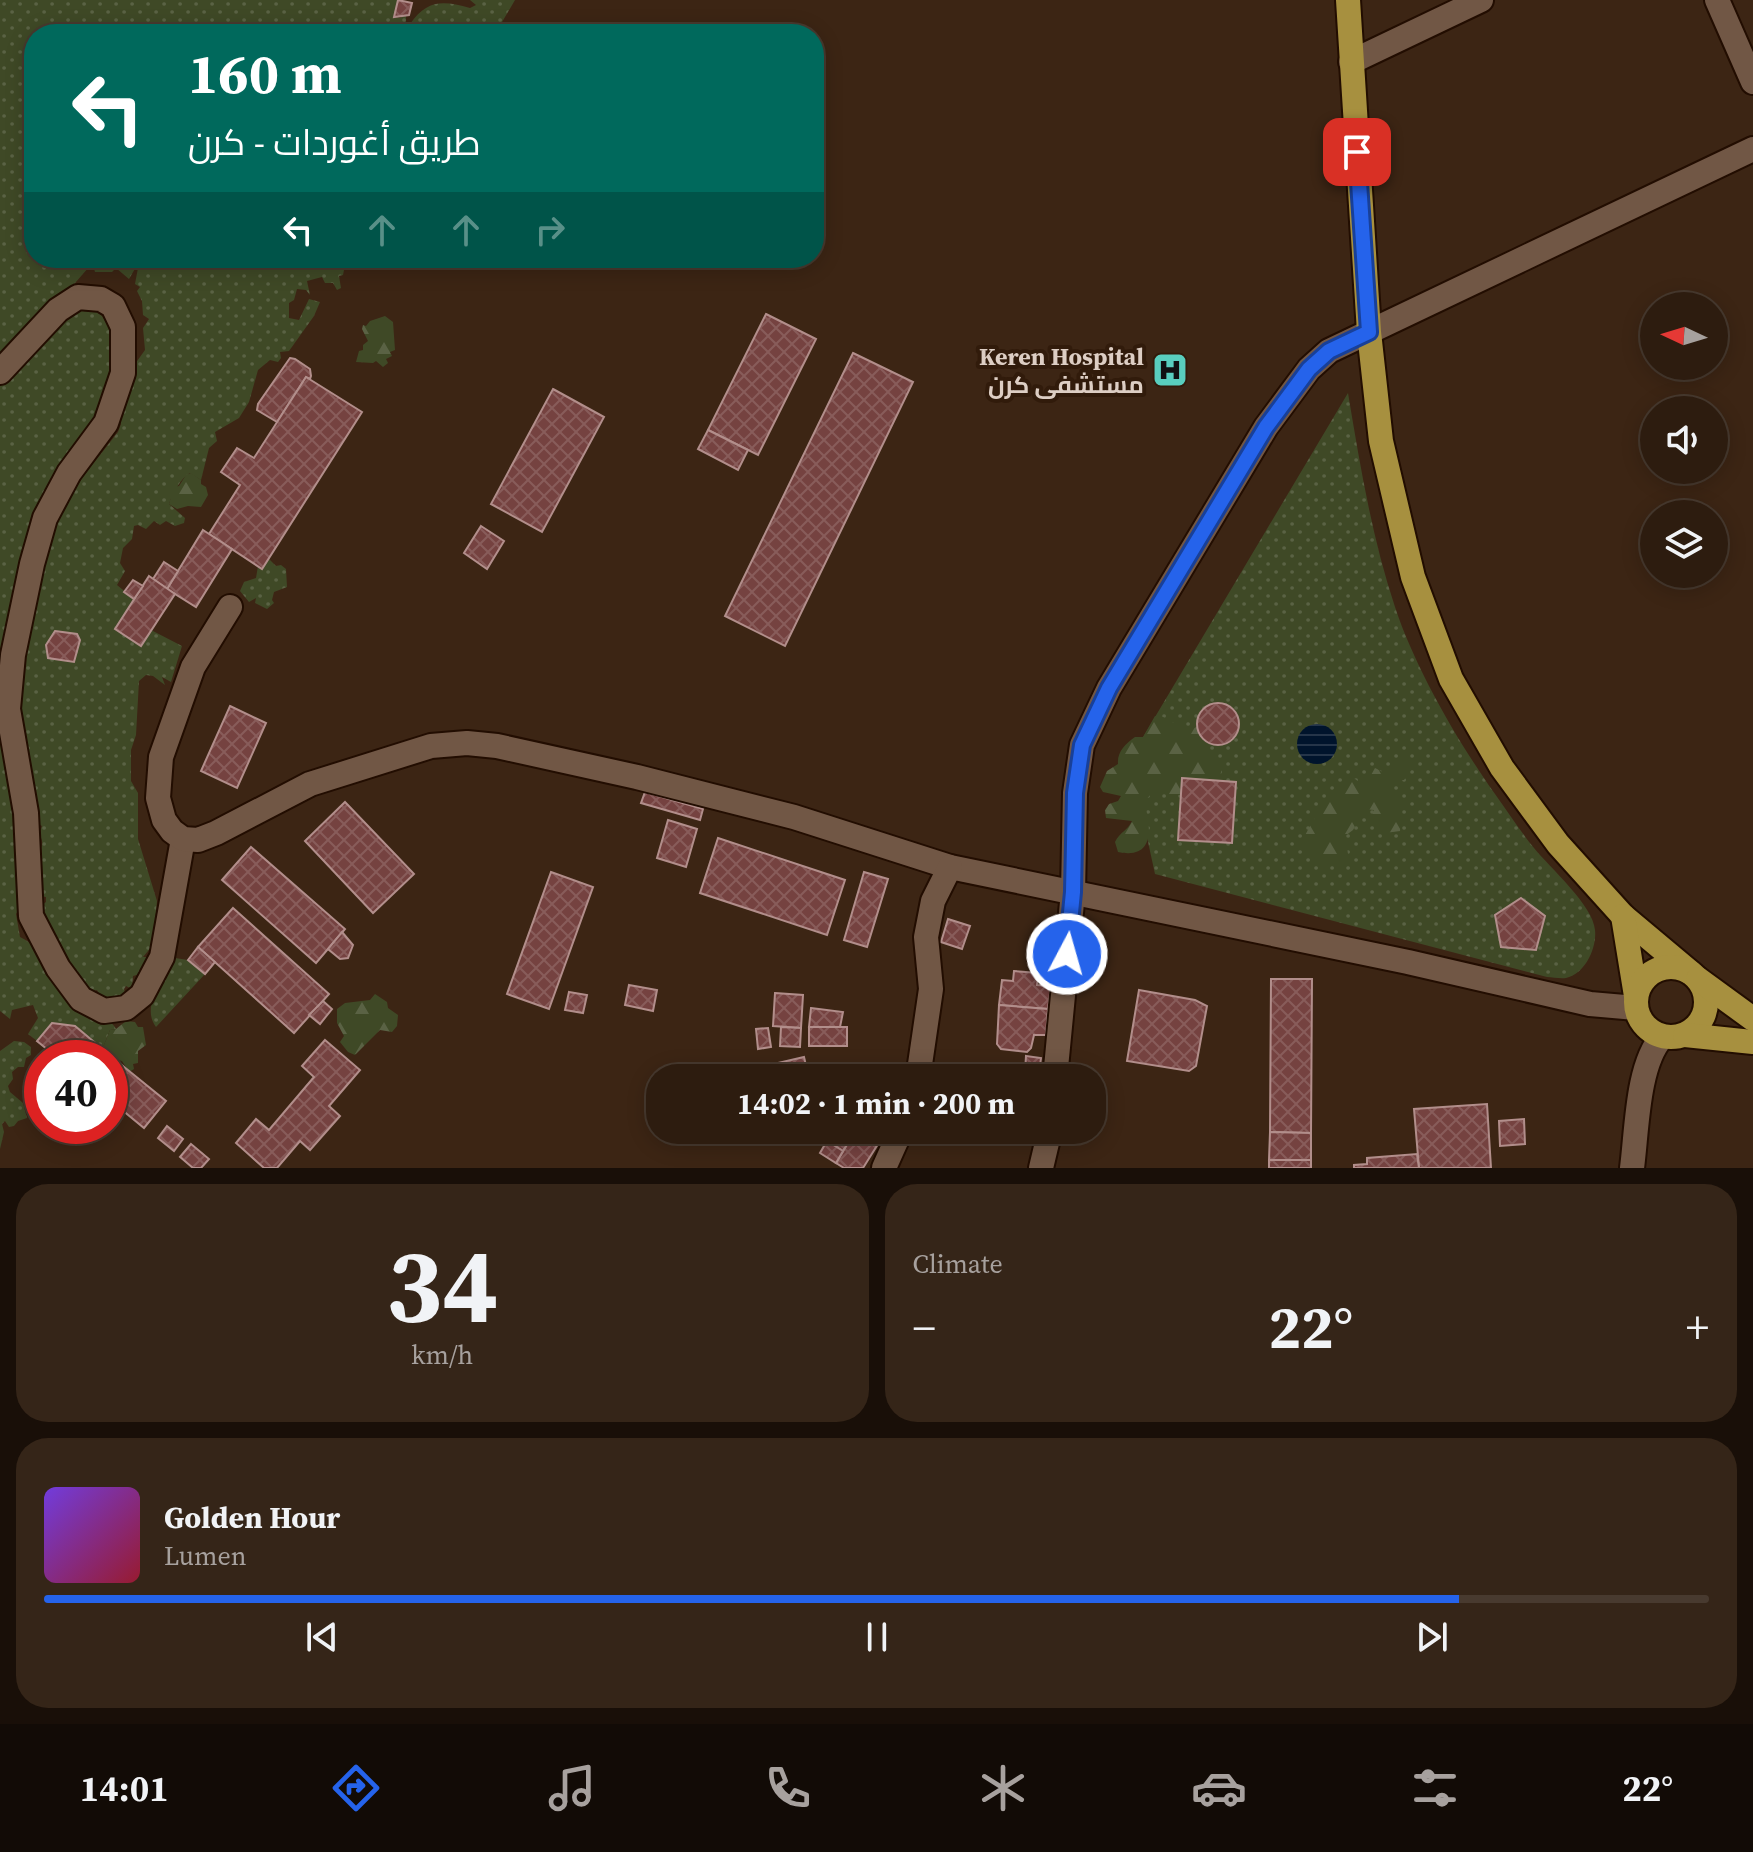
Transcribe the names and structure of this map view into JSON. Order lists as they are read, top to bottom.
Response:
{
  "places": {
    "hospital": ["Keren Hospital مستشفى كرن"]
  },
  "north": "left",
  "page": {
    "turn": ["160 m", "طريق أغوردات - كرن"],
    "limit": "40",
    "trip": "14:02 · 1 min · 200 m",
    "tile": [
      ["34", "km/h"],
      "Climate"
    ],
    "heat": ["−", "22°", "+"],
    "song": ["Golden Hour", "Lumen"],
    "tabs": ["14:01", "22°"]
  }
}
